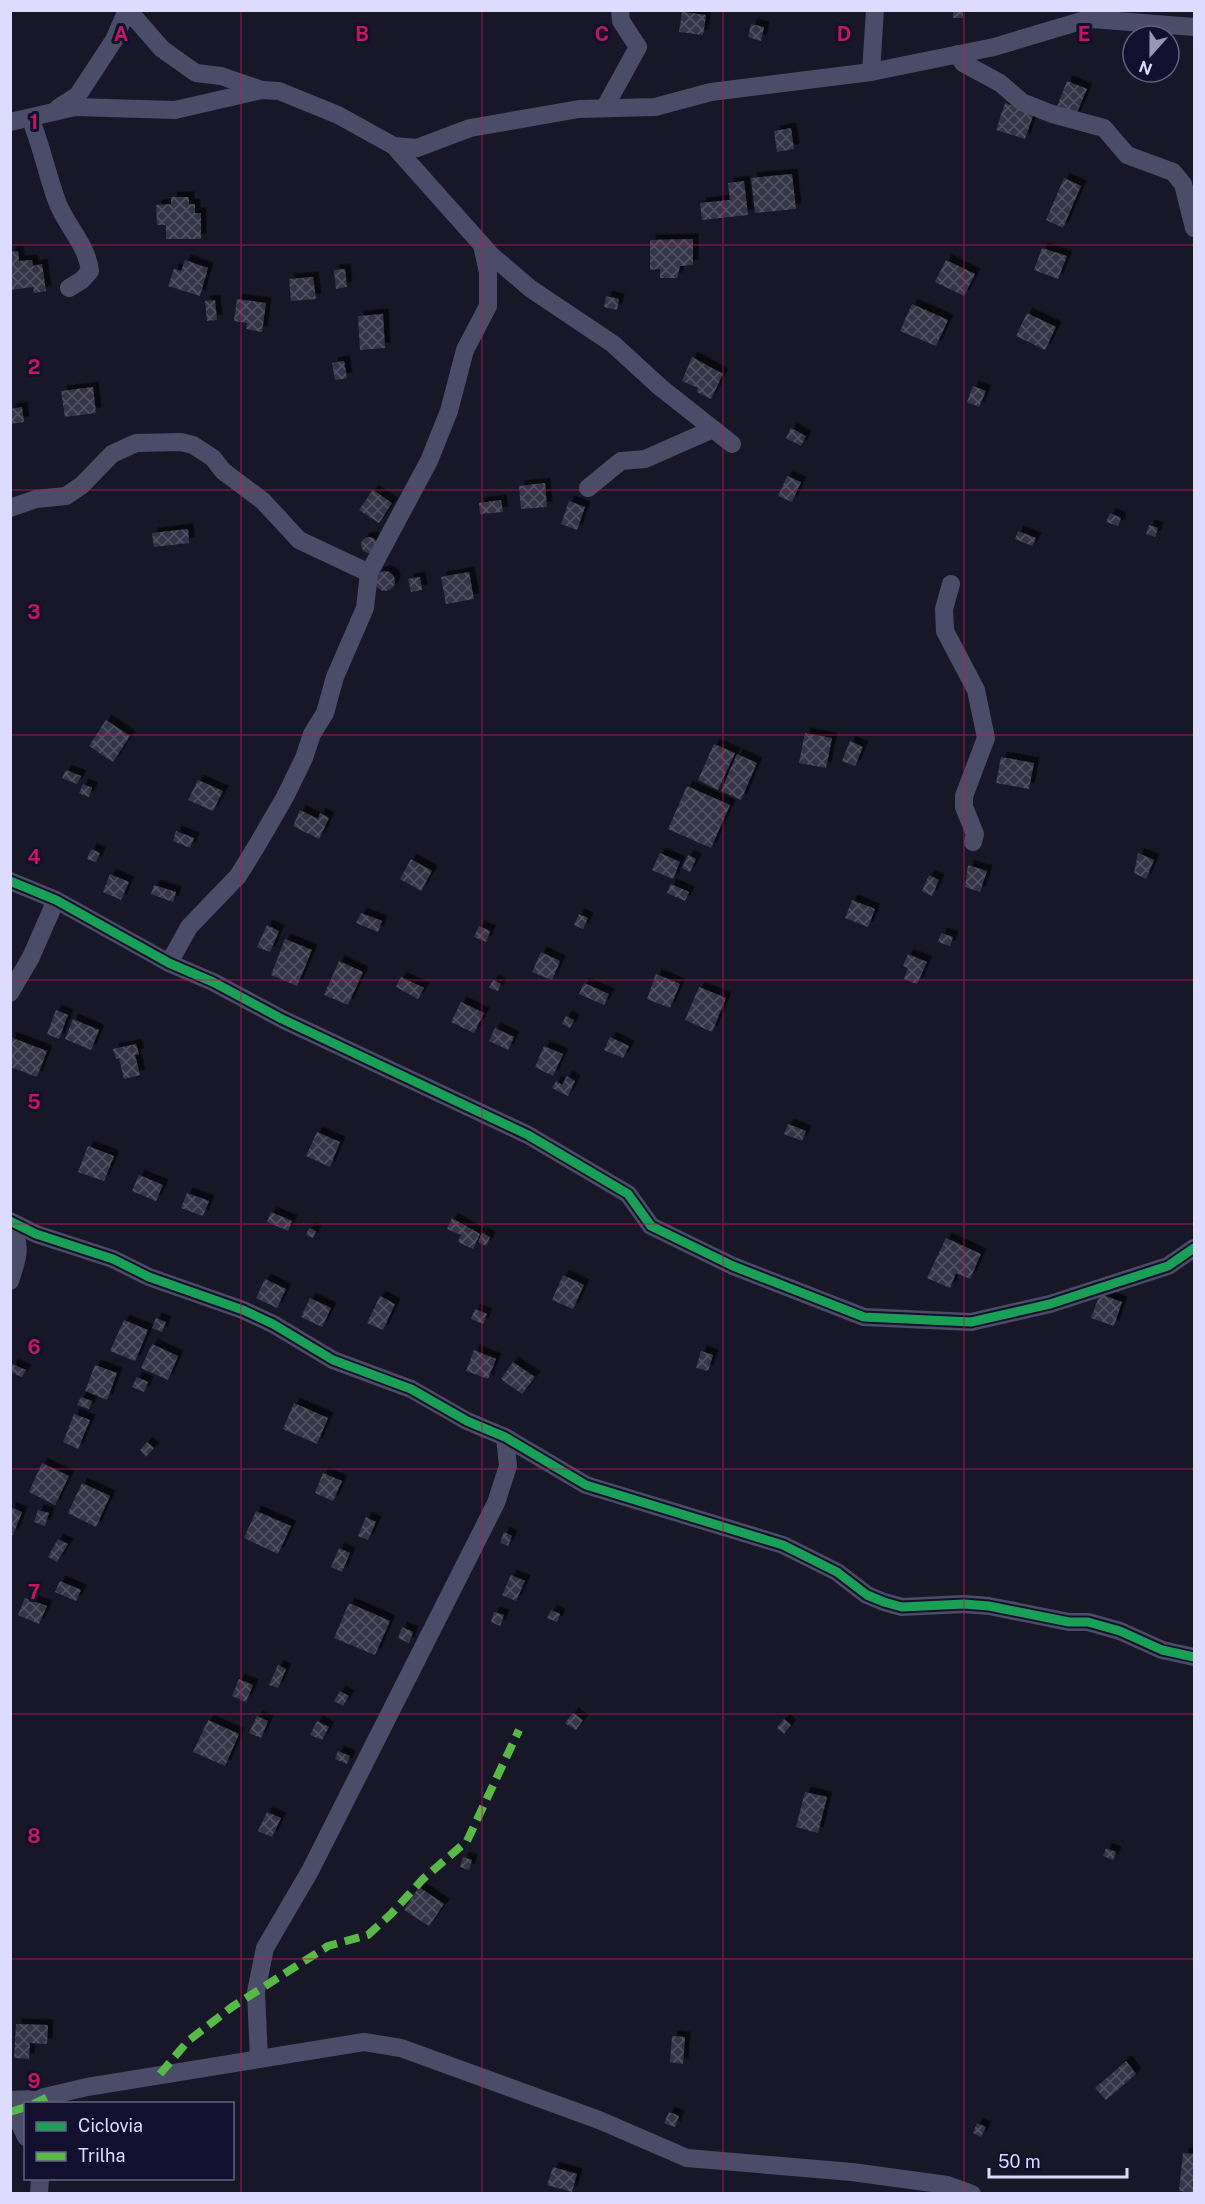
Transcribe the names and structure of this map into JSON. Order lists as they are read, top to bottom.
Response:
{
  "legend": ["Ciclovia", "Trilha"],
  "scale_bar": "50 m",
  "north": "bottom",
  "grid": {
    "columns": [
      "A",
      "B",
      "C",
      "D",
      "E"
    ],
    "rows": [
      "1",
      "2",
      "3",
      "4",
      "5",
      "6",
      "7",
      "8",
      "9"
    ]
  }
}
